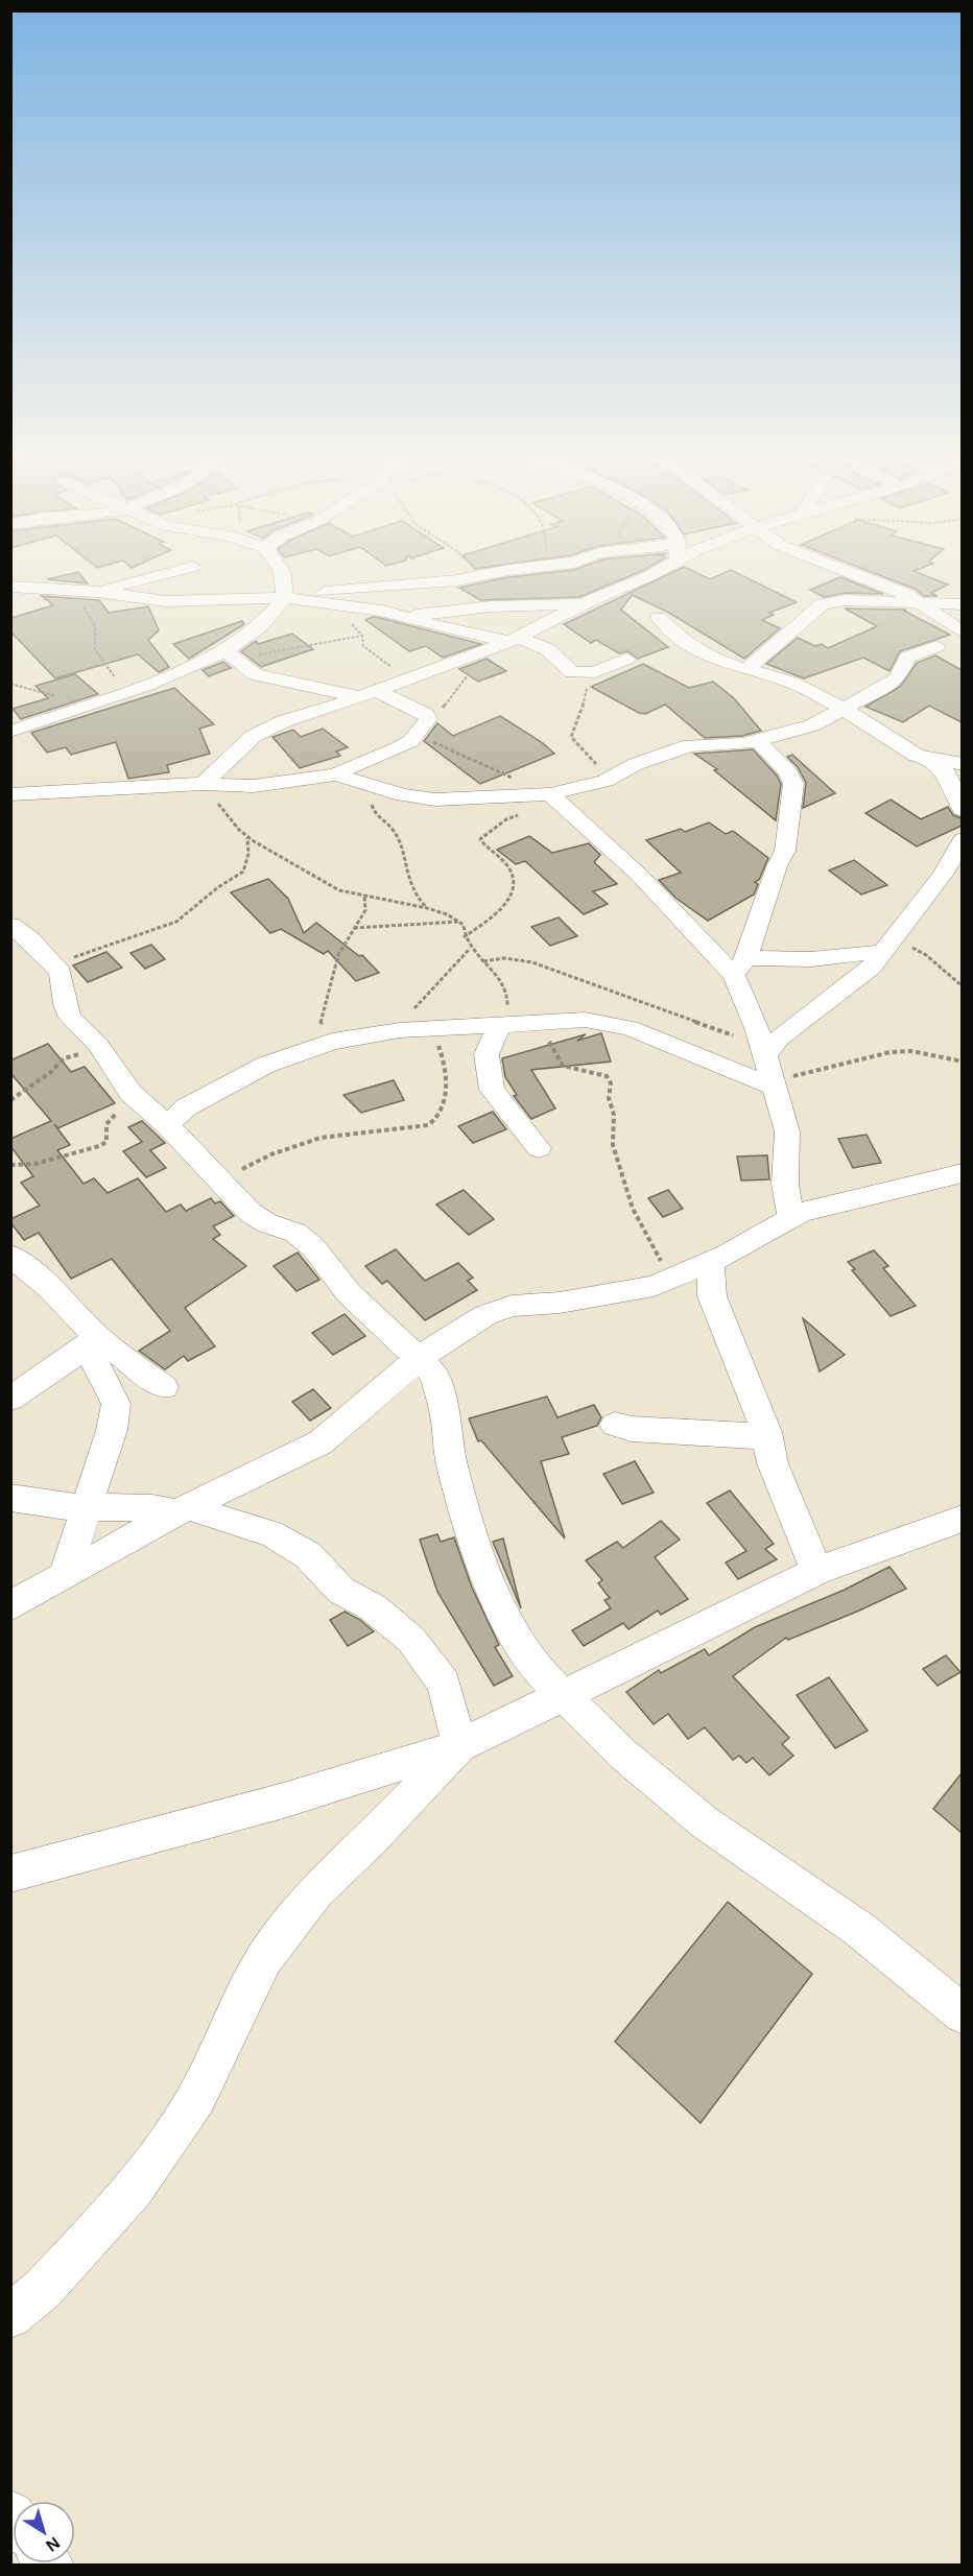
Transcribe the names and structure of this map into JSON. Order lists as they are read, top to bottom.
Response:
{
  "north": "bottom right"
}
